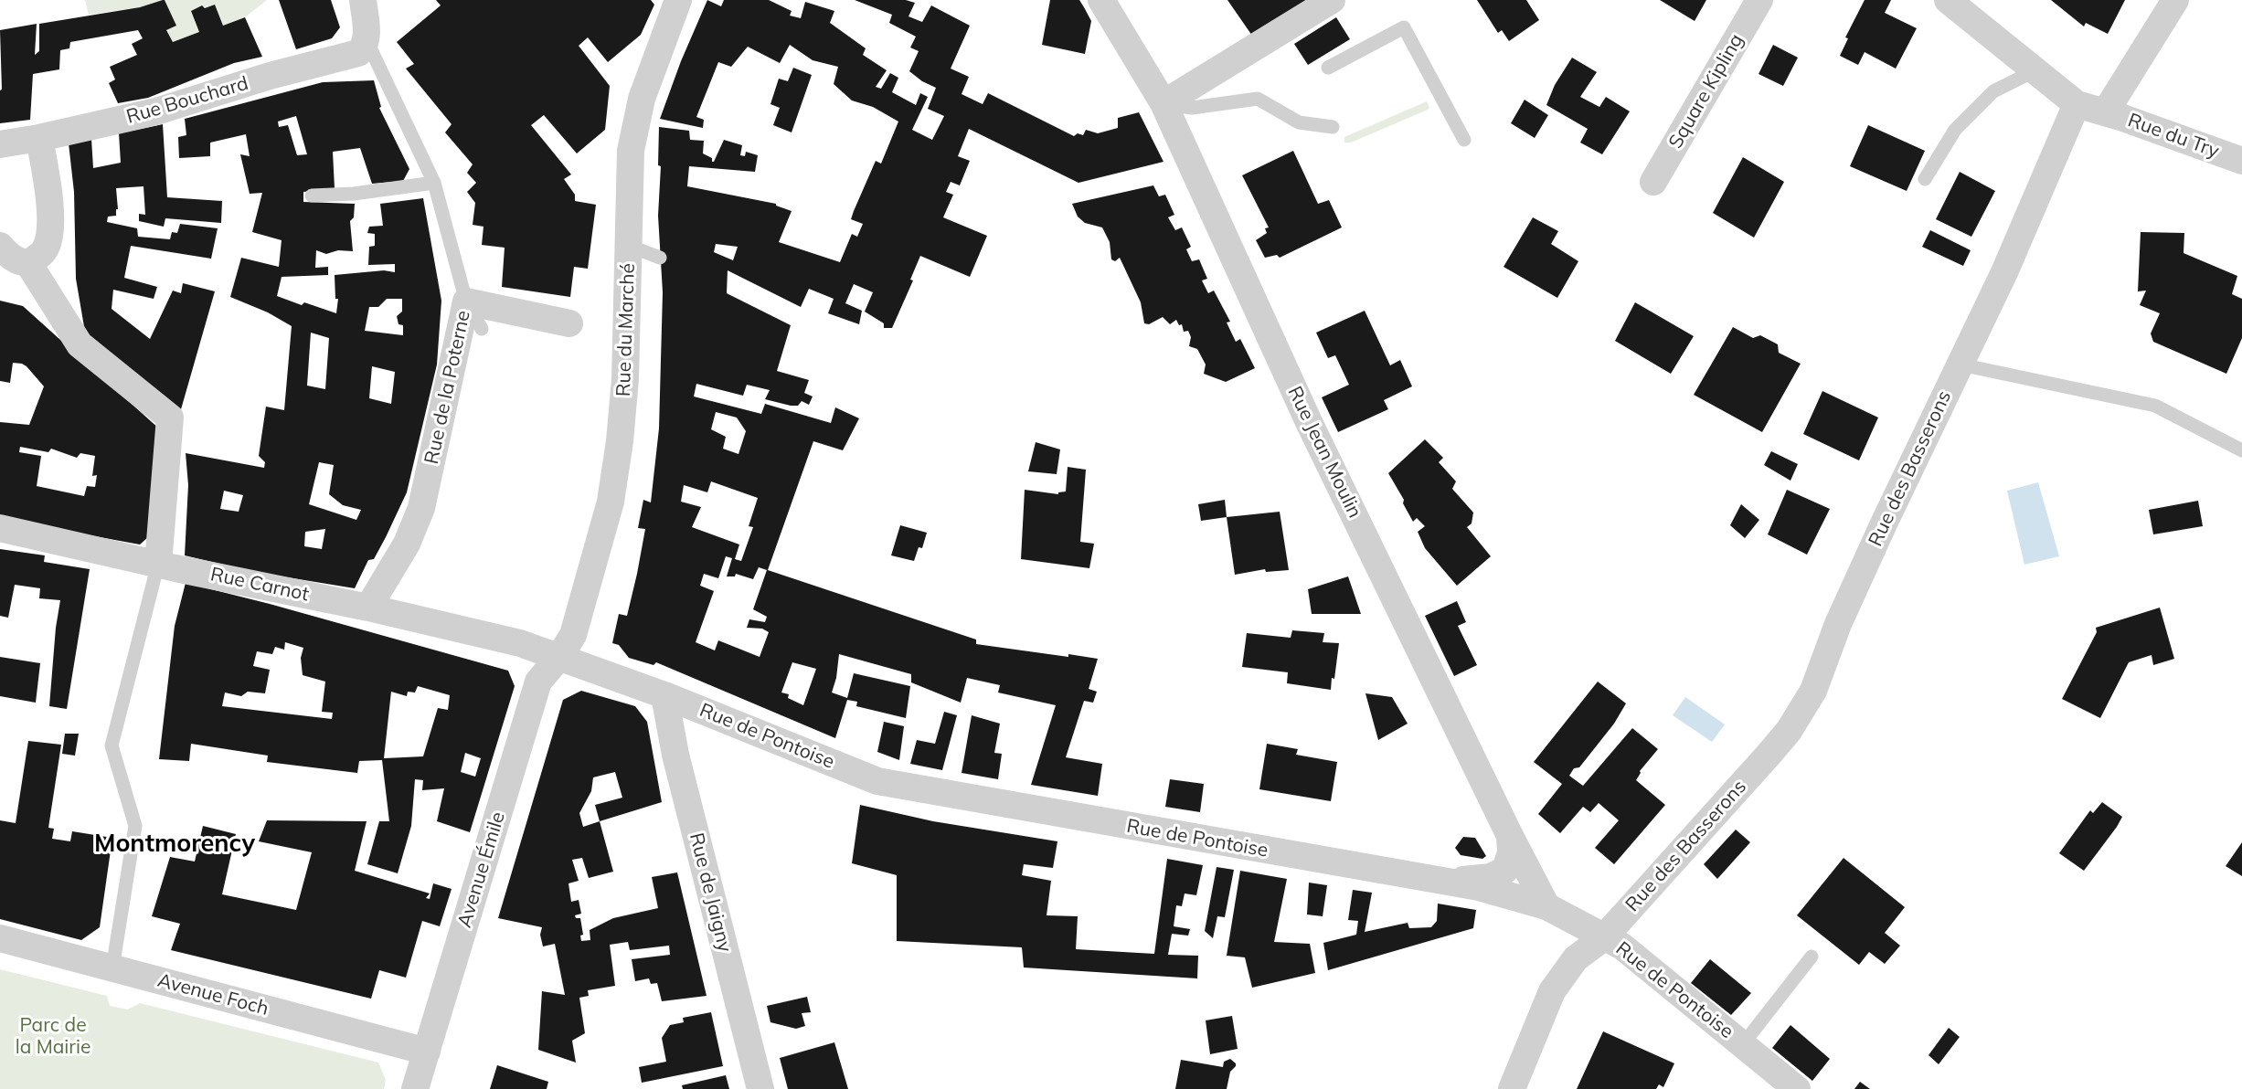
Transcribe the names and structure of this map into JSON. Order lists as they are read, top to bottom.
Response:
{
  "streets": {
    "street": [
      "Square Kipling",
      "Rue Bouchard",
      "Rue du Try",
      "Rue du Marché",
      "Rue de la Poterne",
      "Rue Jean Moulin",
      "Rue des Basserons",
      "Rue Carnot",
      "Rue de Pontoise",
      "Avenue Émile",
      "Rue de Jaigny",
      "Avenue Foch"
    ]
  },
  "crossings": [
    ["Rue Bouchard", "Rue de la Poterne"],
    ["Rue du Try", "Rue des Basserons"],
    ["Rue du Marché", "Rue Carnot"],
    ["Rue du Marché", "Rue de Pontoise"],
    ["Rue du Marché", "Avenue Émile"],
    ["Rue de la Poterne", "Rue Carnot"],
    ["Rue Jean Moulin", "Rue de Pontoise"],
    ["Rue des Basserons", "Rue de Pontoise"],
    ["Rue Carnot", "Rue de Pontoise"],
    ["Rue Carnot", "Avenue Émile"],
    ["Rue de Pontoise", "Avenue Émile"],
    ["Rue de Pontoise", "Rue de Jaigny"],
    ["Avenue Émile", "Avenue Foch"]
  ],
  "districts": ["Montmorency"],
  "parks": ["Parc de la Mairie"]
}
